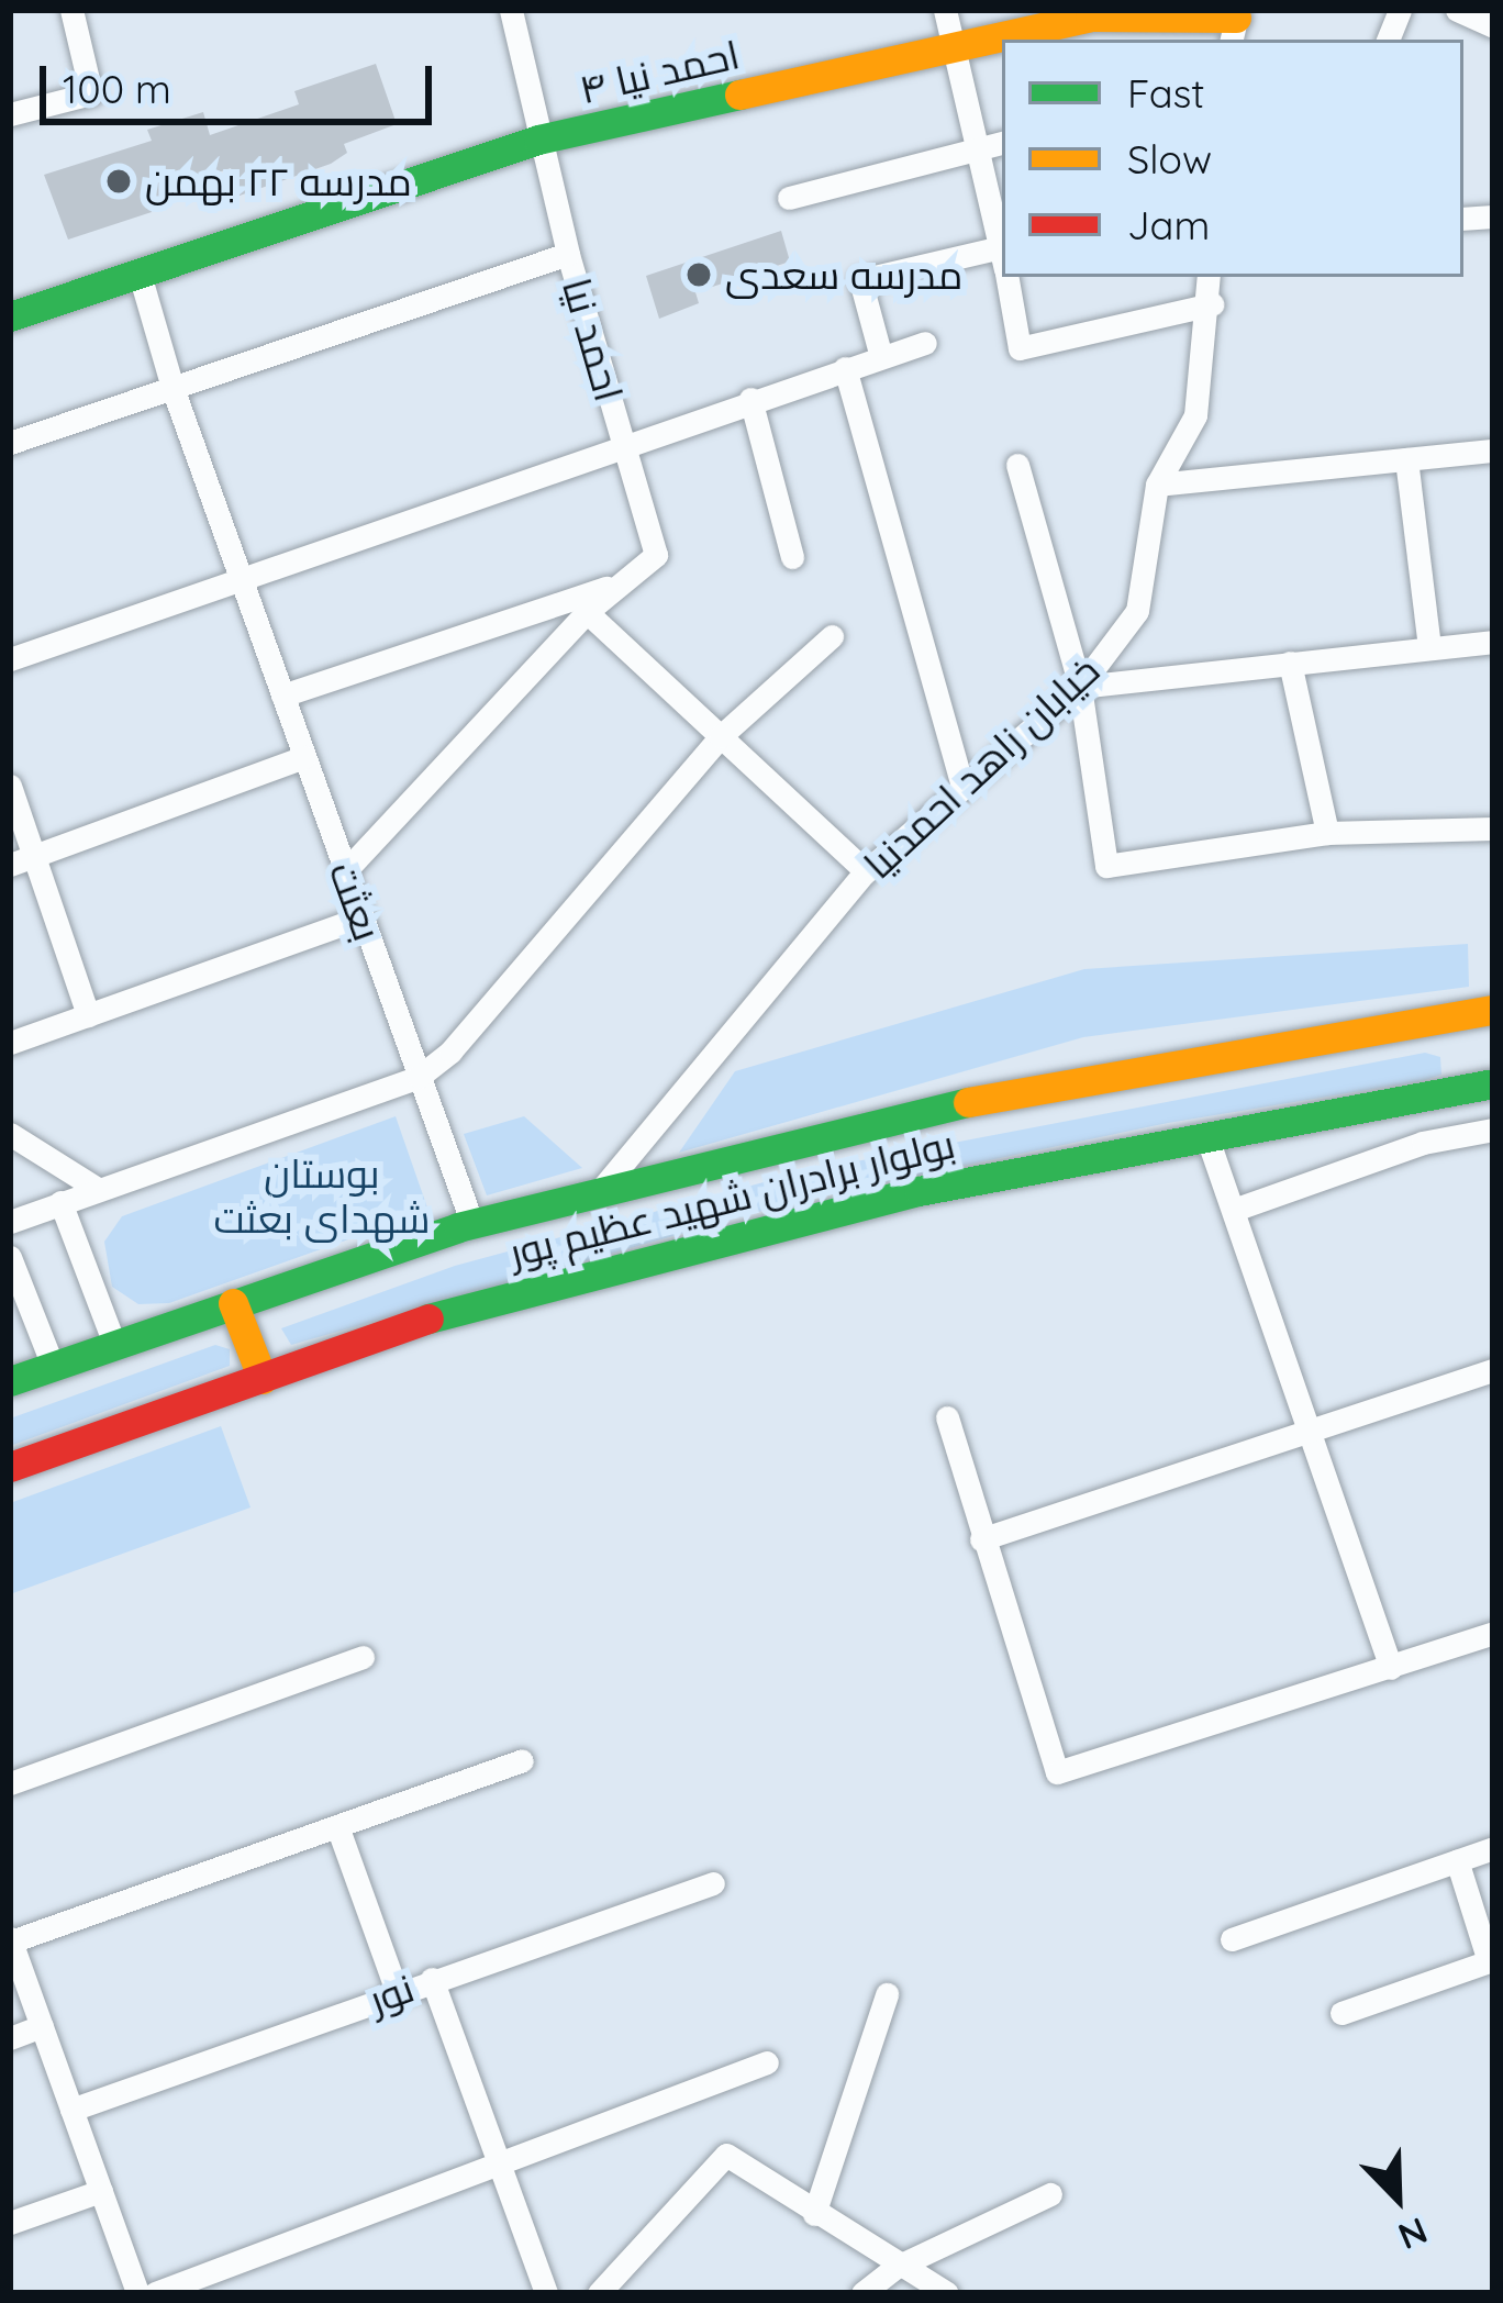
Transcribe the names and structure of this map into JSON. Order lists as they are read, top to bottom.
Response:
{
  "streets": {
    "main road": ["احمد نیا ۴", "بولوار برادران شهید عظیم‌ پور"],
    "street": [
      "احمد نیا",
      "خیابان زاهد احمدنیا",
      "بعثت",
      "نور"
    ]
  },
  "crossings": [
    ["احمد نیا ۴", "احمد نیا"],
    ["احمد نیا ۴", "بعثت"],
    ["خیابان زاهد احمدنیا", "بولوار برادران شهید عظیم‌ پور"],
    ["بعثت", "بولوار برادران شهید عظیم‌ پور"]
  ],
  "parks": ["بوستان شهدای بعثت"],
  "places": ["مدرسه ۲۲ بهمن", "مدرسه سعدی"],
  "legend": ["Fast", "Slow", "Jam"],
  "scale_bar": "100 m",
  "north": "bottom right"
}
